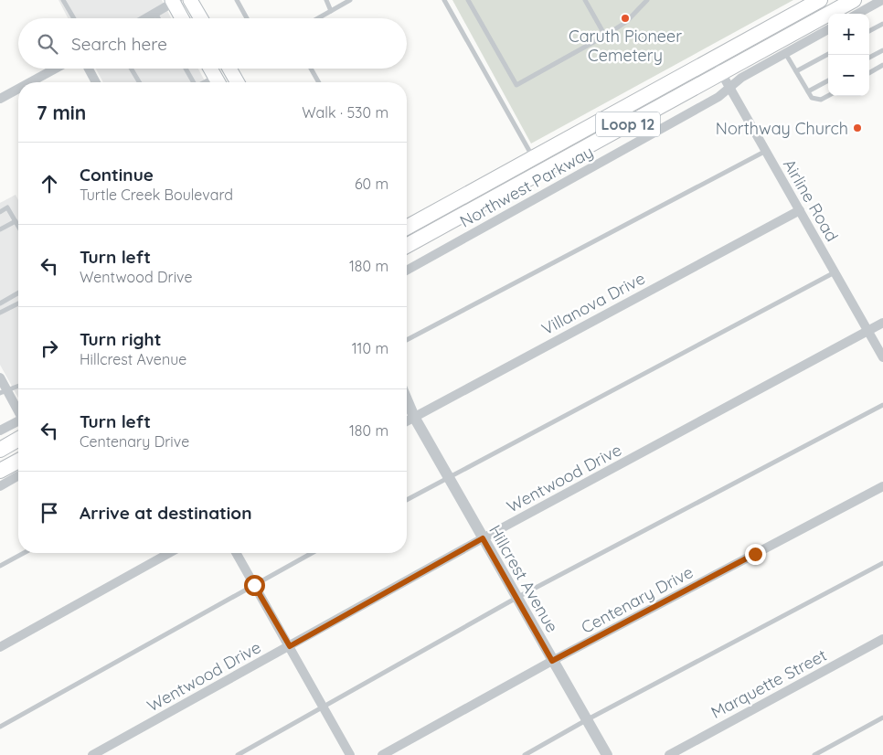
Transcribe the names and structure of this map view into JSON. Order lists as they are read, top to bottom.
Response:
{
  "streets": {
    "main road": ["Loop 12"],
    "street": [
      "Northwest Parkway",
      "Airline Road",
      "Villanova Drive",
      "Wentwood Drive",
      "Hillcrest Avenue",
      "Centenary Drive",
      "Marquette Street"
    ]
  },
  "crossings": [
    ["Loop 12", "Airline Road"],
    ["Northwest Parkway", "Airline Road"],
    ["Airline Road", "Villanova Drive"],
    ["Airline Road", "Wentwood Drive"],
    ["Villanova Drive", "Hillcrest Avenue"],
    ["Wentwood Drive", "Hillcrest Avenue"],
    ["Hillcrest Avenue", "Centenary Drive"]
  ],
  "places": ["Caruth Pioneer Cemetery", "Northway Church"],
  "page": {
    "map_buttons": ["+", "−"],
    "search": "Search here",
    "heading": ["7 min", "Walk · 530 m"],
    "list": [
      ["Continue", "Turtle Creek Boulevard", "60 m"],
      ["Turn left", "Wentwood Drive", "180 m"],
      ["Turn right", "Hillcrest Avenue", "110 m"],
      ["Turn left", "Centenary Drive", "180 m"],
      "Arrive at destination"
    ]
  }
}
